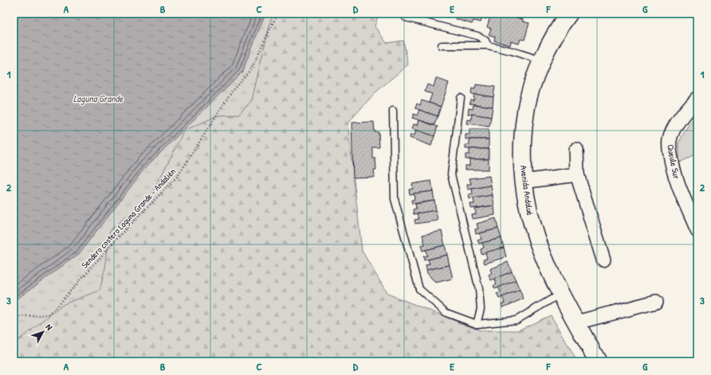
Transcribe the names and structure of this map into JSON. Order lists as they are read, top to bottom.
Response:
{
  "streets": {
    "street": ["Queule Sur", "Avenida Andalué"],
    "path": ["Sendero costero Laguna Grande - Andalién"]
  },
  "water": ["Laguna Grande"],
  "north": "top right",
  "grid": {
    "columns": [
      "A",
      "B",
      "C",
      "D",
      "E",
      "F",
      "G"
    ],
    "rows": ["1", "2", "3"]
  }
}
